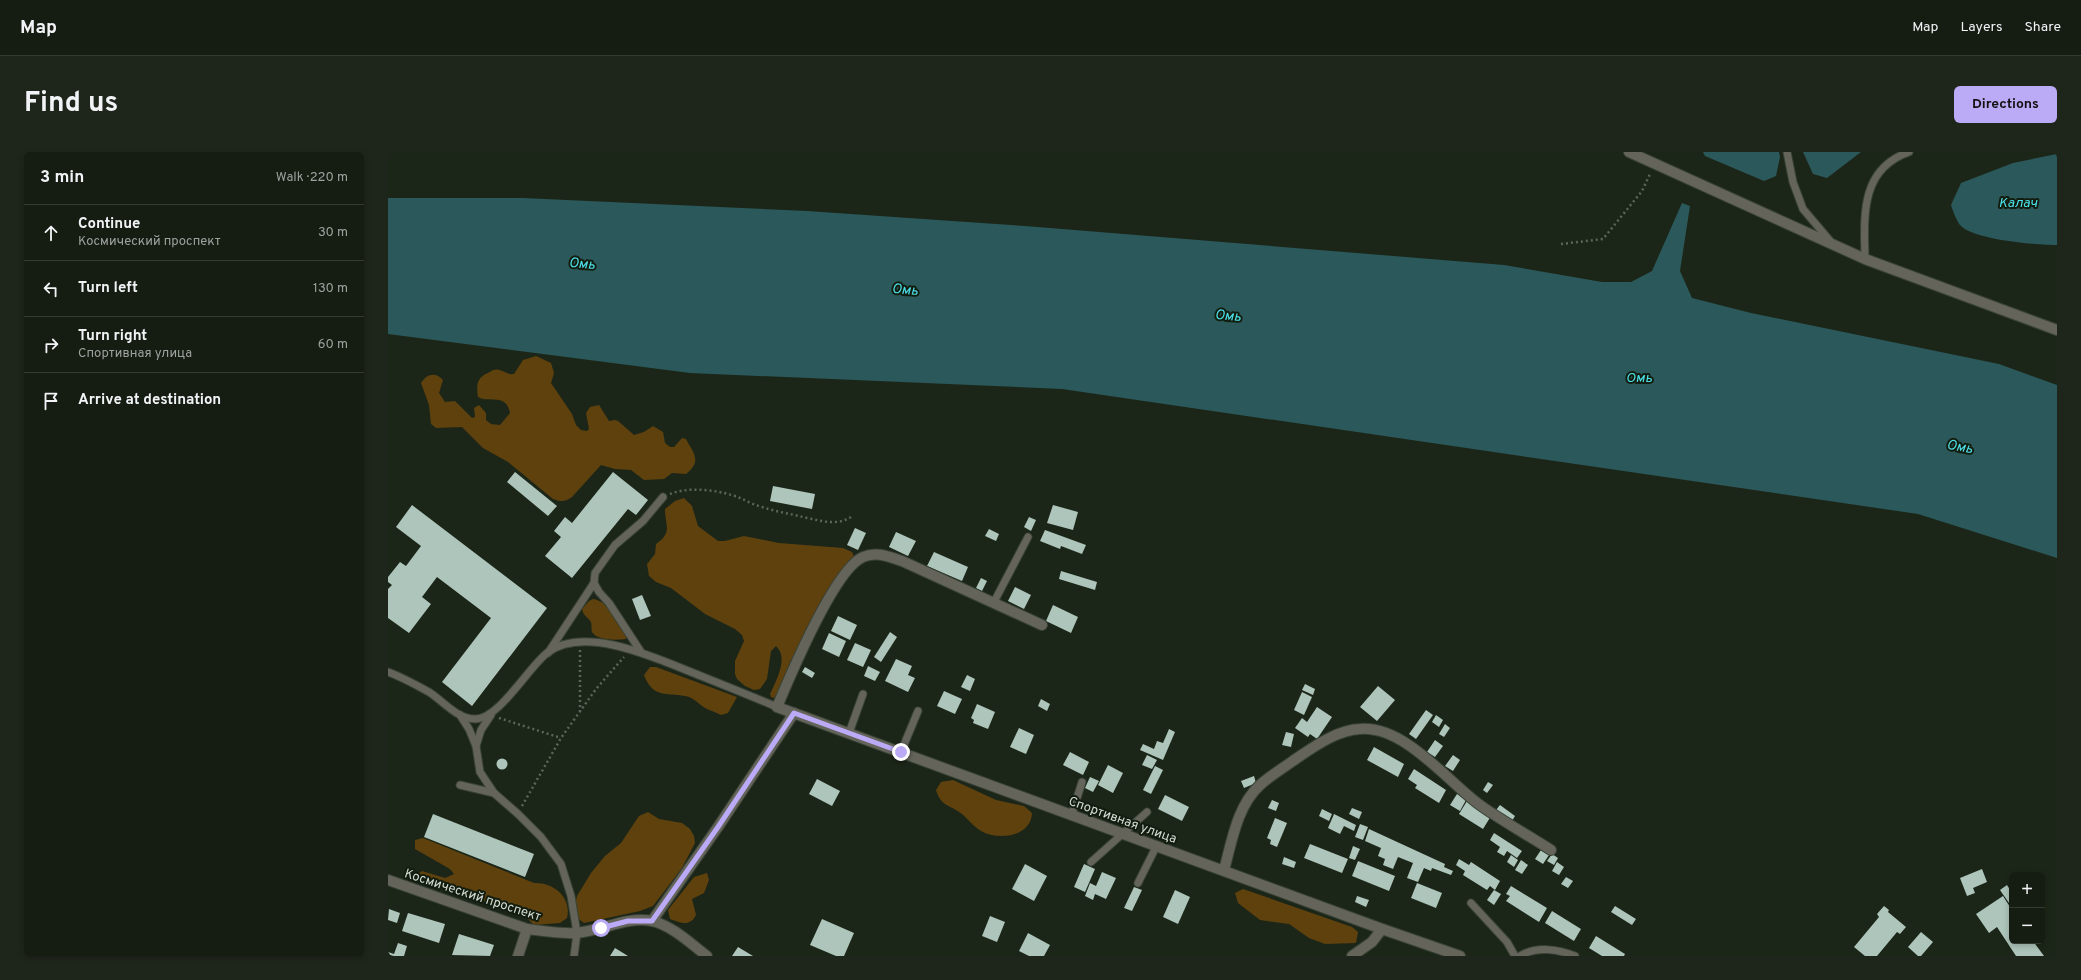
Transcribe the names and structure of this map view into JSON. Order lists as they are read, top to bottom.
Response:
{
  "streets": {
    "street": ["Спортивная улица", "Космический проспект"]
  },
  "water": ["Калач", "Омь"],
  "page": {
    "header": "Map",
    "nav": ["Map", "Layers", "Share"],
    "title": "Find us",
    "buttons": "Directions",
    "heading": ["3 min", "Walk · 220 m"],
    "list": [
      ["Continue", "Космический проспект", "30 m"],
      ["Turn left", "130 m"],
      ["Turn right", "Спортивная улица", "60 m"],
      "Arrive at destination"
    ],
    "map_buttons": ["+", "−"]
  }
}
